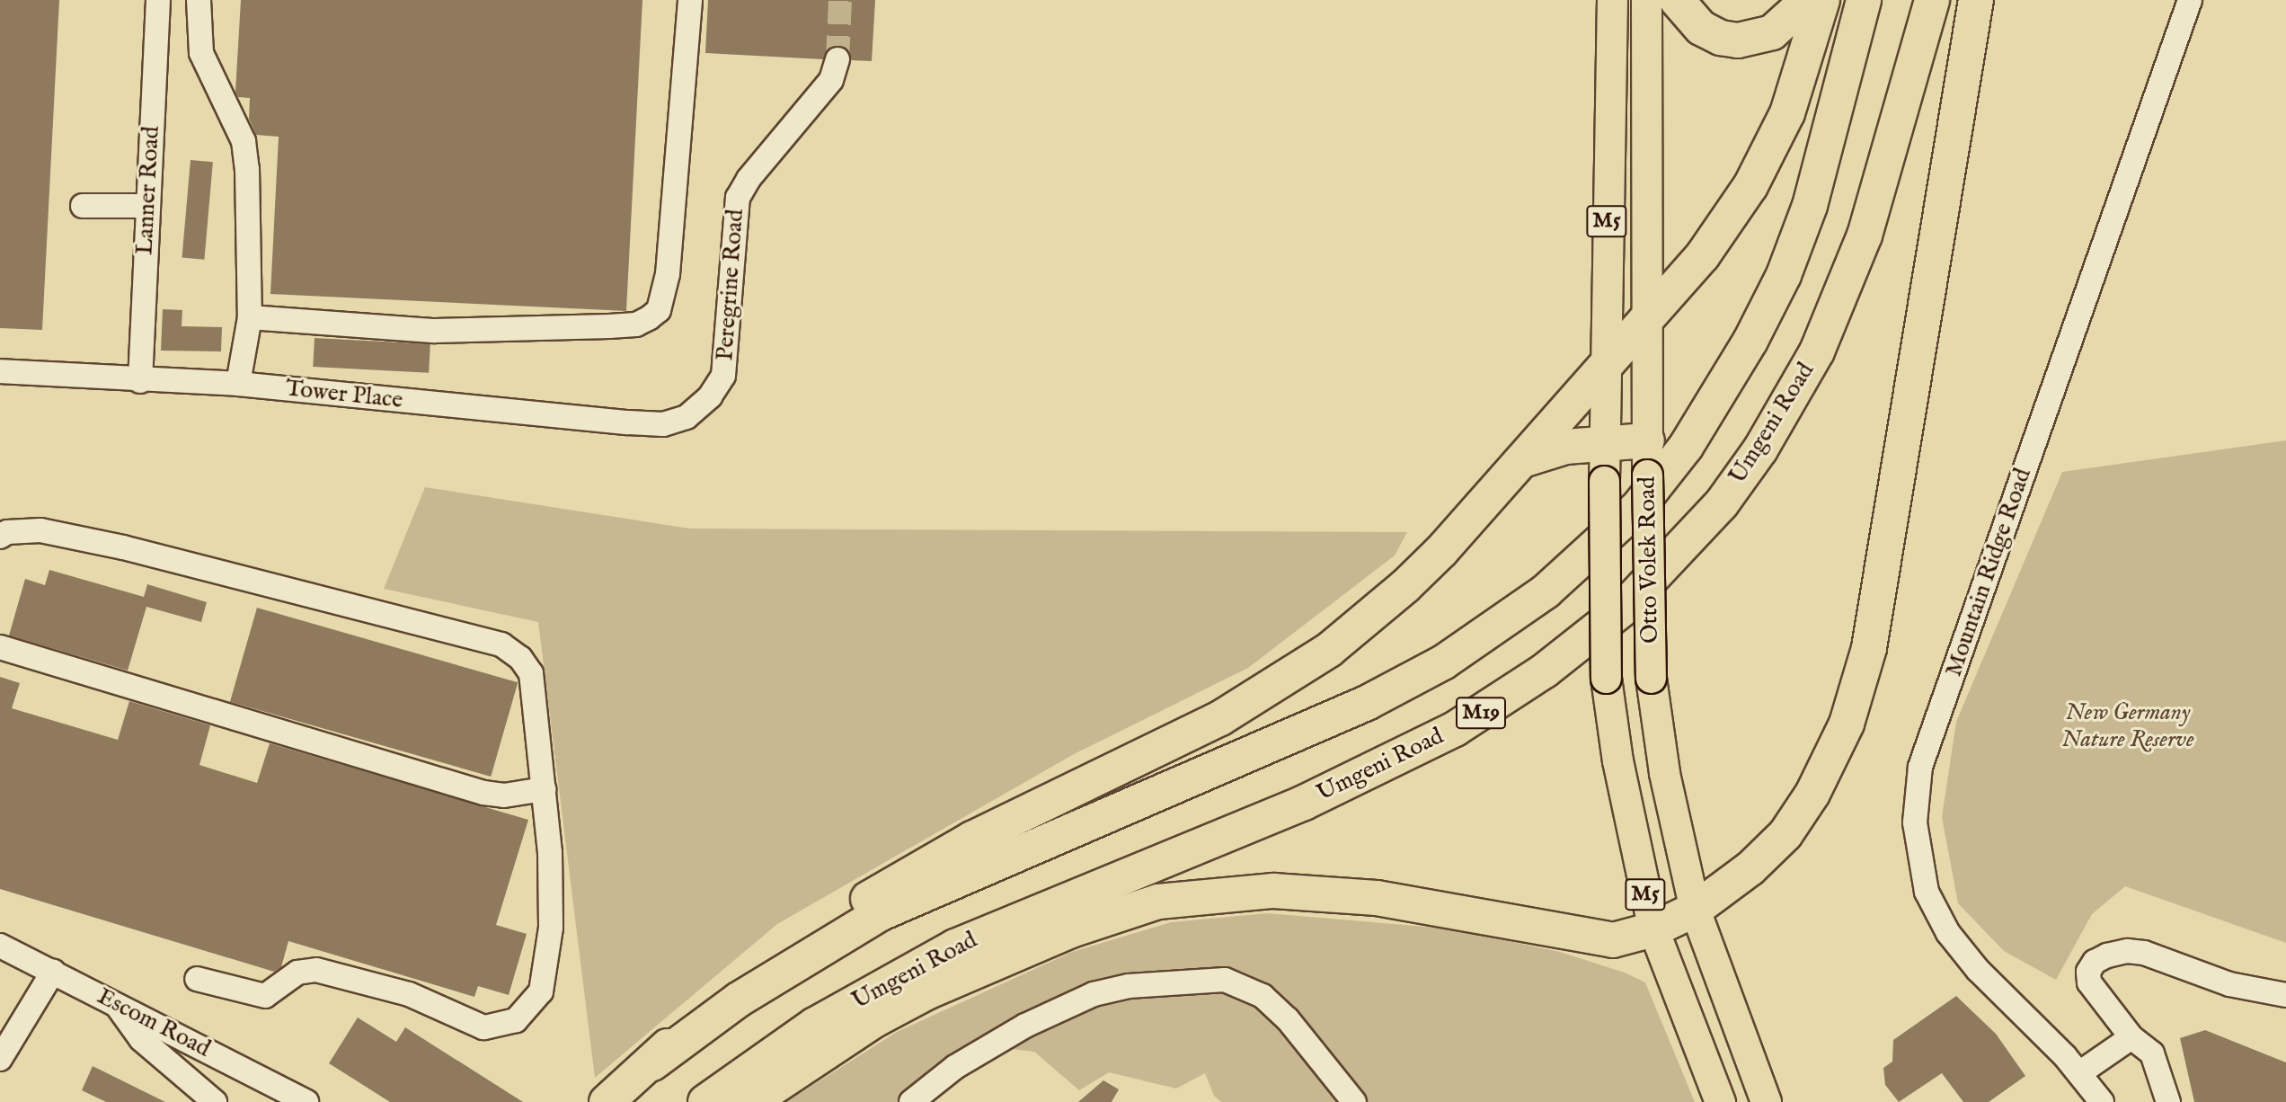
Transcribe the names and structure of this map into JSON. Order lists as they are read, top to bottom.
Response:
{
  "streets": {
    "highway": ["Umgeni Road", "M19"],
    "main road": ["M5", "Otto Volek Road"],
    "street": [
      "Lanner Road",
      "Peregrine Road",
      "Tower Place",
      "Mountain Ridge Road",
      "Escom Road"
    ]
  },
  "crossings": [
    ["Lanner Road", "Tower Place"],
    ["Peregrine Road", "Tower Place"]
  ],
  "parks": ["New Germany Nature Reserve"]
}
